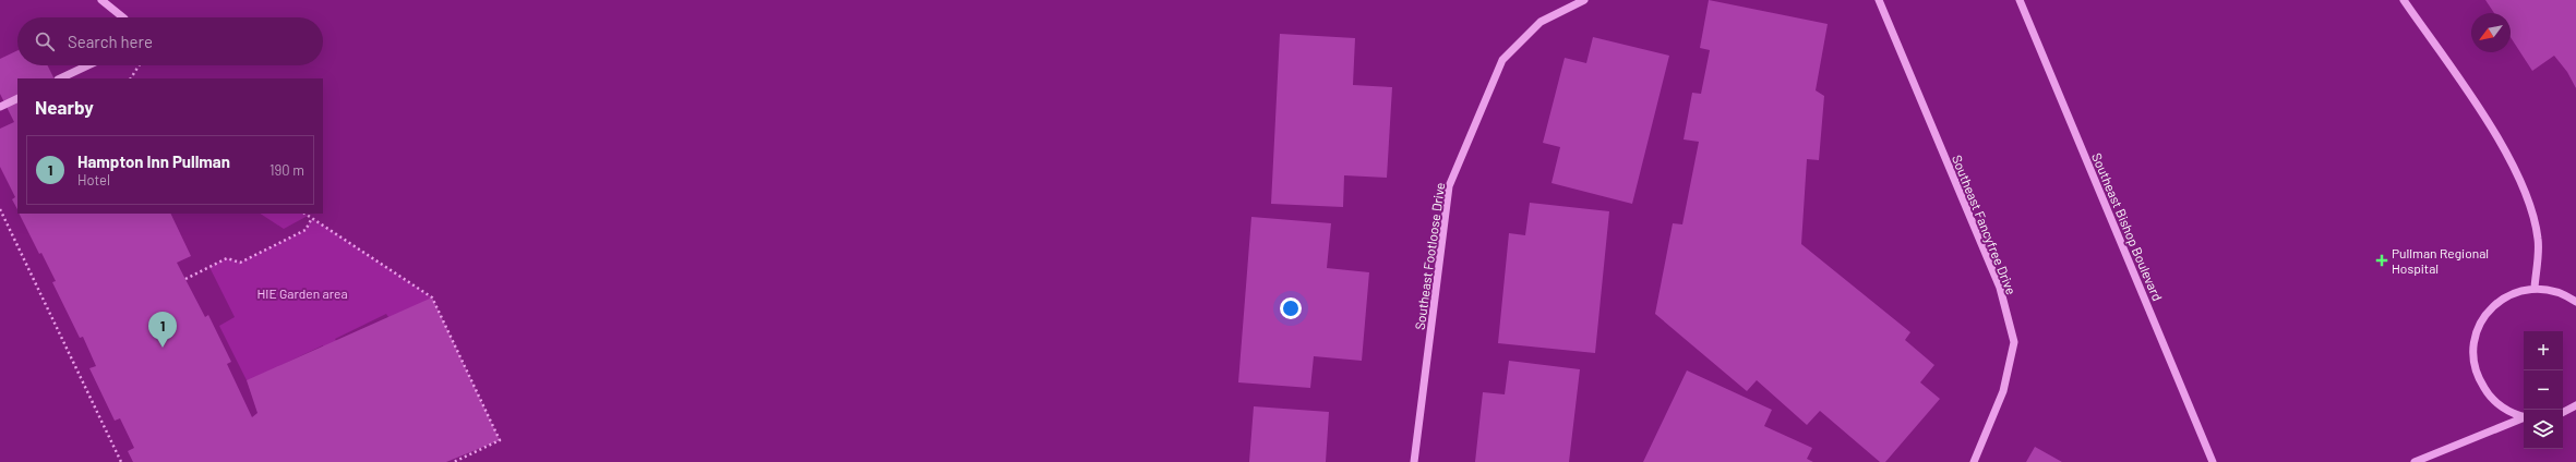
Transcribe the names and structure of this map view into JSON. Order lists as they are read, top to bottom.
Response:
{
  "streets": {
    "street": ["Southeast Fancyfree Drive", "Southeast Bishop Boulevard", "Southeast Footloose Drive"]
  },
  "parks": ["HIE Garden area"],
  "places": {
    "health": ["Pullman Regional Hospital"]
  },
  "north": "bottom left",
  "page": {
    "search": "Search here",
    "heading": "Nearby",
    "list": [
      {
        "mark": "1",
        "name": "Hampton Inn Pullman",
        "note": "Hotel",
        "value": "190 m"
      }
    ],
    "pins": "1",
    "map_buttons": ["+", "−"]
  }
}
